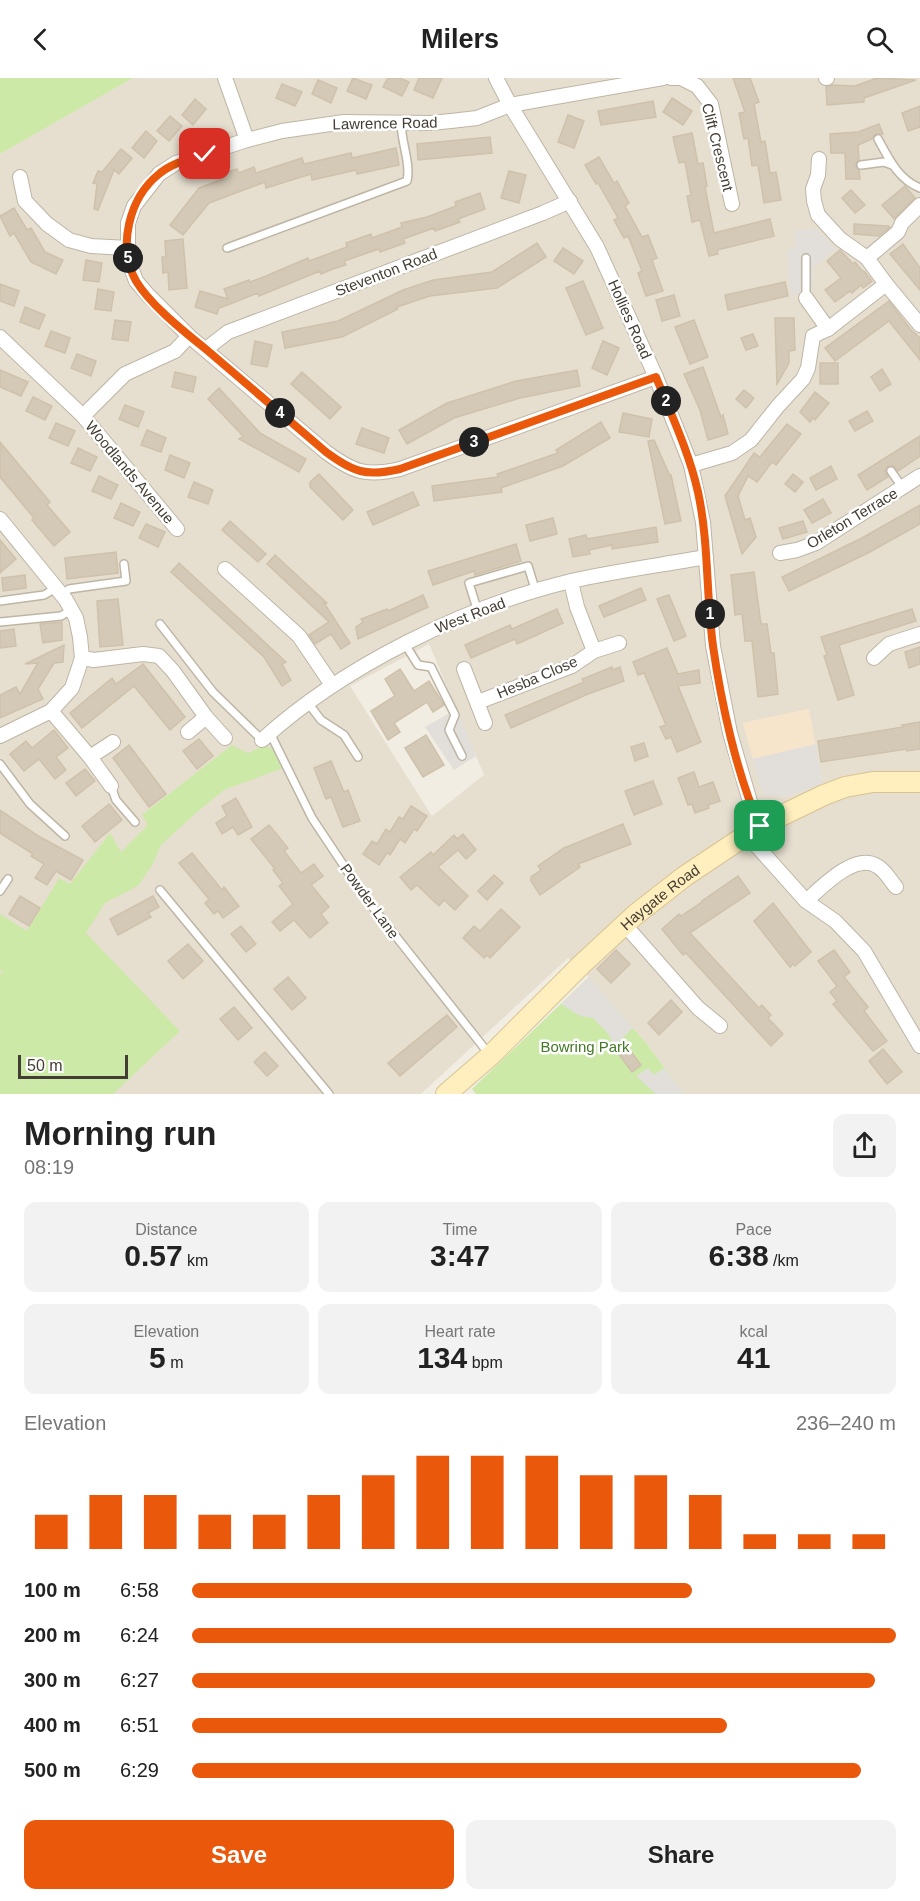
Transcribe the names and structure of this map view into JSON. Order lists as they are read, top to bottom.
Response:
{
  "streets": {
    "street": [
      "Lawrence Road",
      "Clift Crescent",
      "Steventon Road",
      "Hollies Road",
      "Woodlands Avenue",
      "Orleton Terrace",
      "West Road",
      "Hesba Close",
      "Haygate Road"
    ],
    "lane": ["Powder Lane"]
  },
  "crossings": [
    ["Lawrence Road", "Steventon Road"],
    ["Lawrence Road", "Hollies Road"],
    ["Lawrence Road", "Woodlands Avenue"],
    ["Steventon Road", "Hollies Road"],
    ["Hollies Road", "West Road"],
    ["Hollies Road", "Haygate Road"],
    ["West Road", "Hesba Close"],
    ["West Road", "Powder Lane"],
    ["Haygate Road", "Powder Lane"]
  ],
  "parks": ["Bowring Park"],
  "scale_bar": "50 m",
  "page": {
    "header": "Milers",
    "pins": [
      "5",
      "2",
      "4",
      "3",
      "1"
    ],
    "scale": "50 m",
    "heading": ["Morning run", "08:19"],
    "stats": [
      ["Distance", "0.57 km"],
      ["Time", "3:47"],
      ["Pace", "6:38 /km"],
      ["Elevation", "5 m"],
      ["Heart rate", "134 bpm"],
      ["kcal", "41"]
    ],
    "chart": ["Elevation", "236–240 m"],
    "list": [
      {
        "name": "100 m",
        "note": "6:58"
      },
      {
        "name": "200 m",
        "note": "6:24"
      },
      {
        "name": "300 m",
        "note": "6:27"
      },
      {
        "name": "400 m",
        "note": "6:51"
      },
      {
        "name": "500 m",
        "note": "6:29"
      }
    ],
    "buttons": ["Save", "Share"]
  }
}
